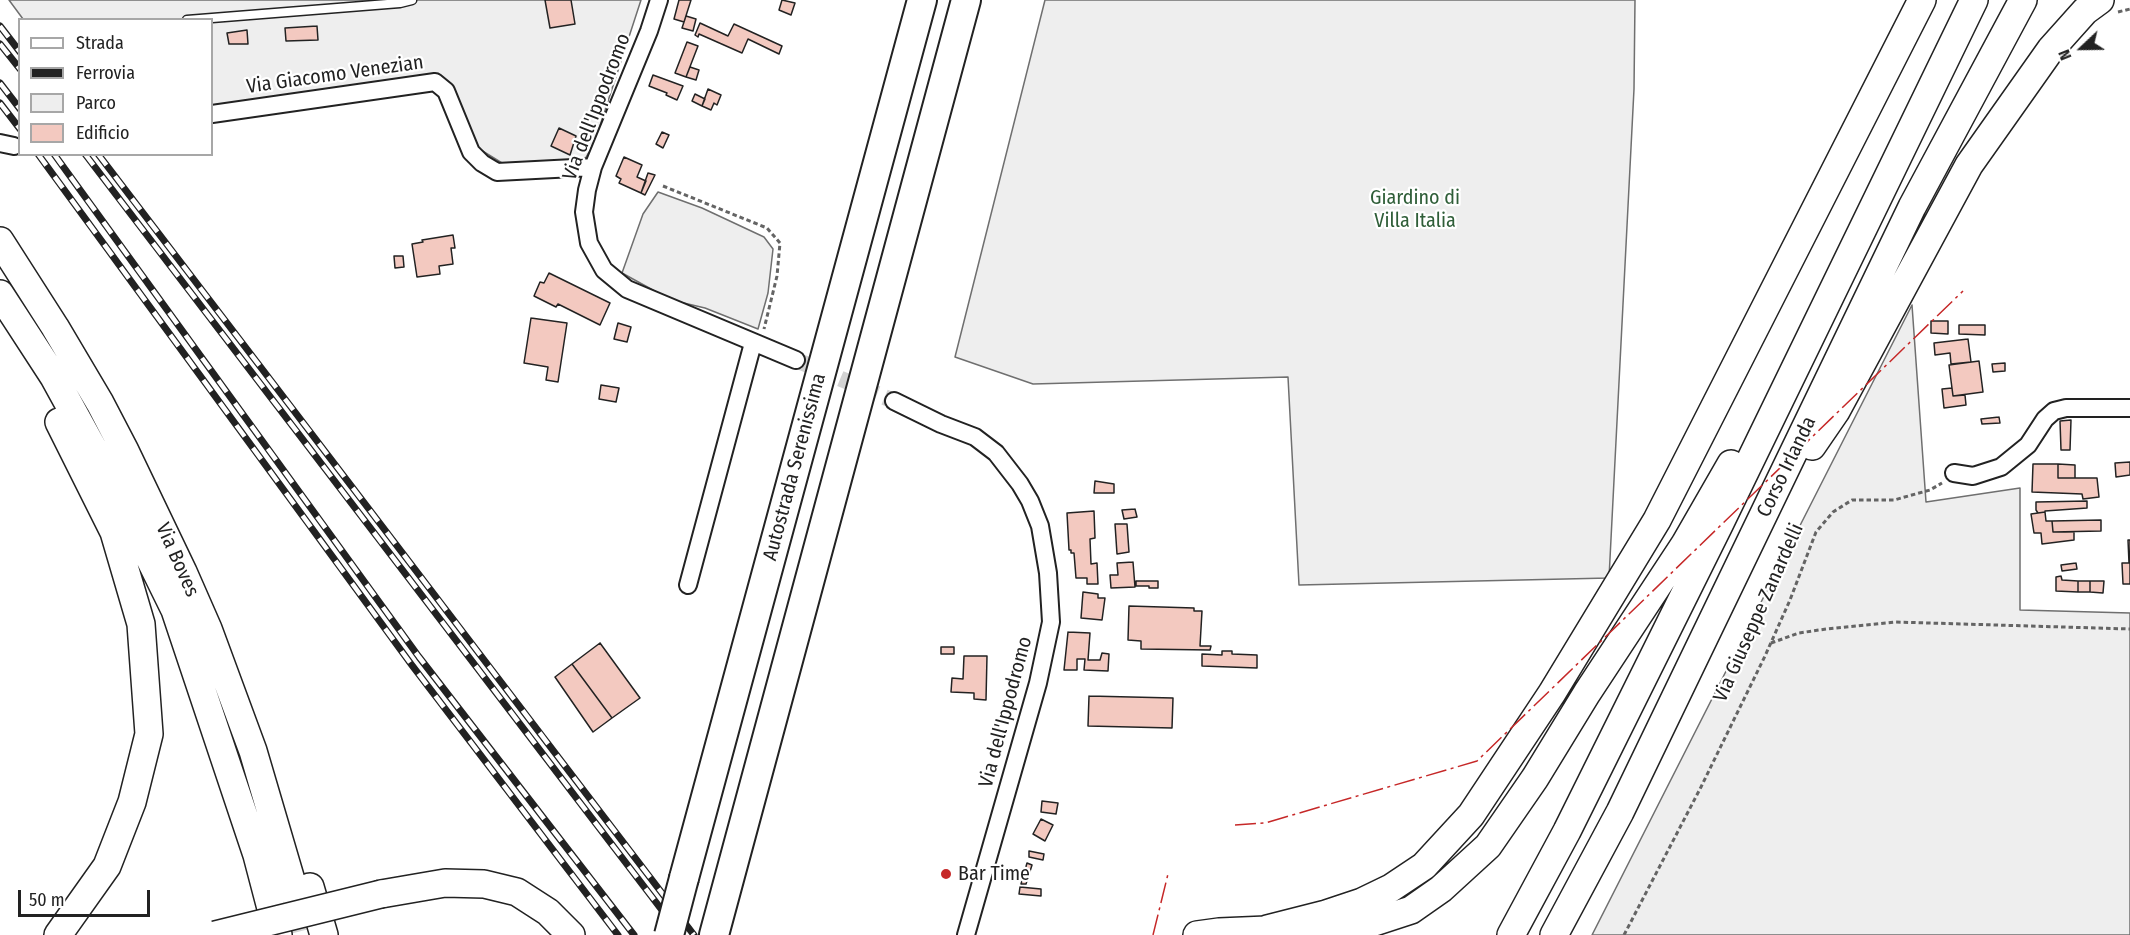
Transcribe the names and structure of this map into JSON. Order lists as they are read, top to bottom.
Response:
{
  "streets": {
    "highway": ["Autostrada Serenissima", "Corso Irlanda", "Via Boves"],
    "street": ["Via Giacomo Venezian", "Via dell'Ippodromo"],
    "path": ["Via Giuseppe Zanardelli"]
  },
  "crossings": [
    ["Via Giacomo Venezian", "Via dell'Ippodromo"]
  ],
  "parks": ["Giardino di Villa Italia"],
  "places": ["Bar Time"],
  "legend": [
    "Strada",
    "Ferrovia",
    "Parco",
    "Edificio"
  ],
  "scale_bar": "50 m",
  "north": "left"
}
